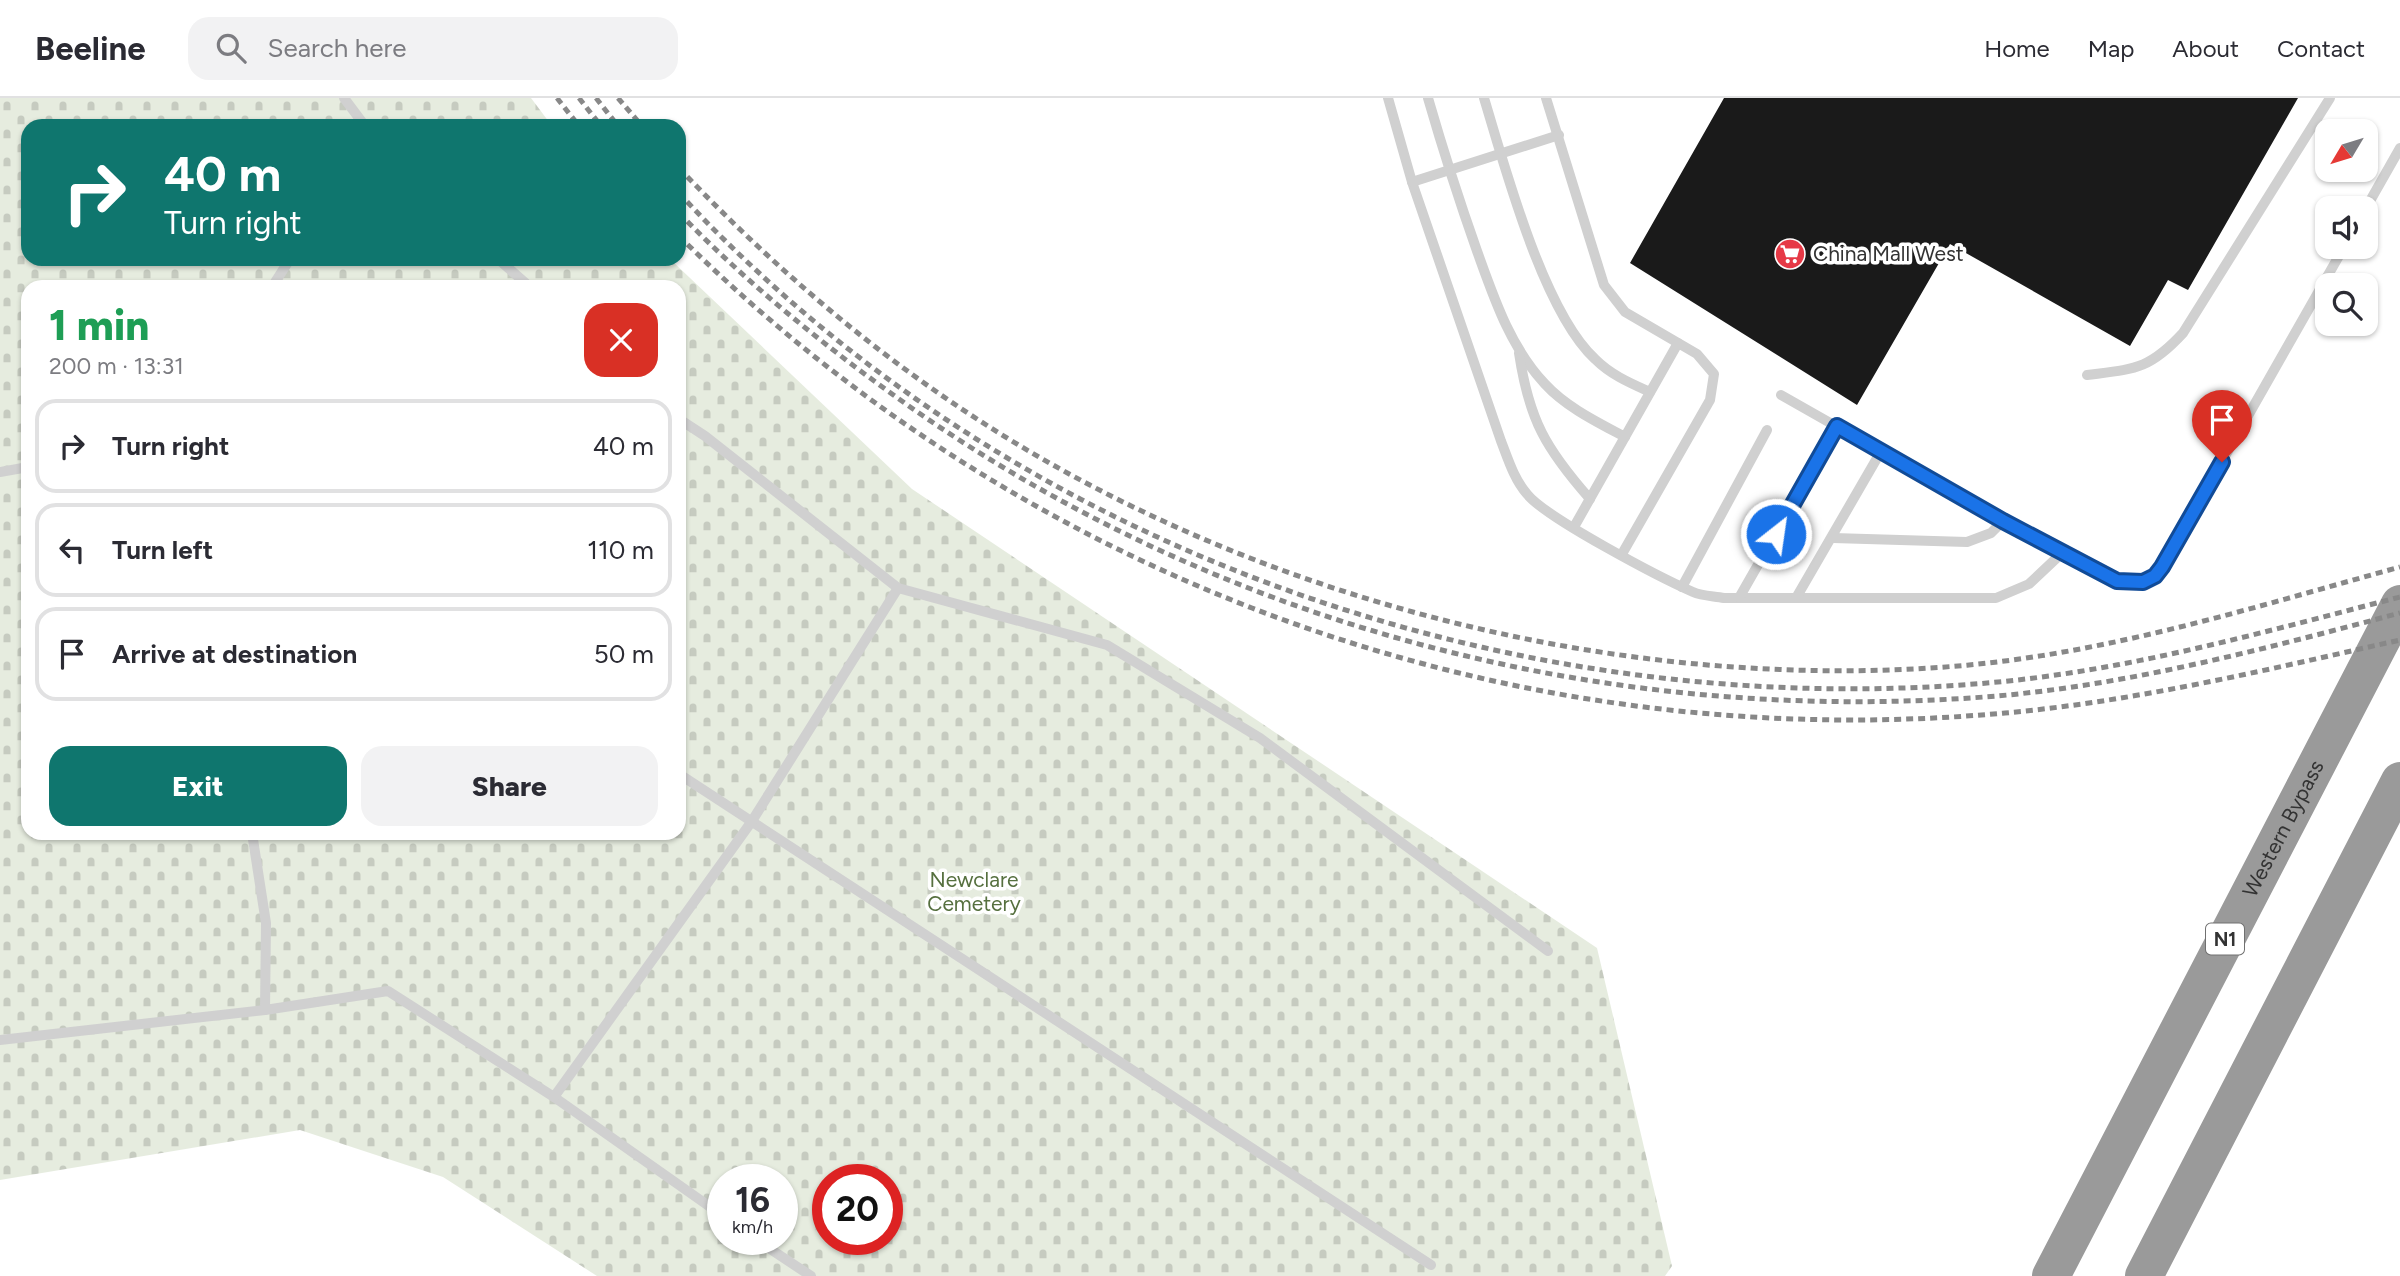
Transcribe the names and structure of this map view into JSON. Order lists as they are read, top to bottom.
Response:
{
  "streets": {
    "highway": ["Western Bypass", "N1"]
  },
  "parks": ["Newclare Cemetery"],
  "places": {
    "supermarket": ["China Mall West"]
  },
  "north": "bottom left",
  "page": {
    "header": "Beeline",
    "search": "Search here",
    "nav": [
      "Home",
      "Map",
      "About",
      "Contact"
    ],
    "turn": ["40 m", "Turn right"],
    "heading": ["1 min", "200 m · 13:31"],
    "list": [
      {
        "name": "Turn right",
        "value": "40 m"
      },
      {
        "name": "Turn left",
        "value": "110 m"
      },
      {
        "name": "Arrive at destination",
        "value": "50 m"
      }
    ],
    "buttons": ["Exit", "Share"],
    "speed": "16 km/h",
    "limit": "20"
  }
}
